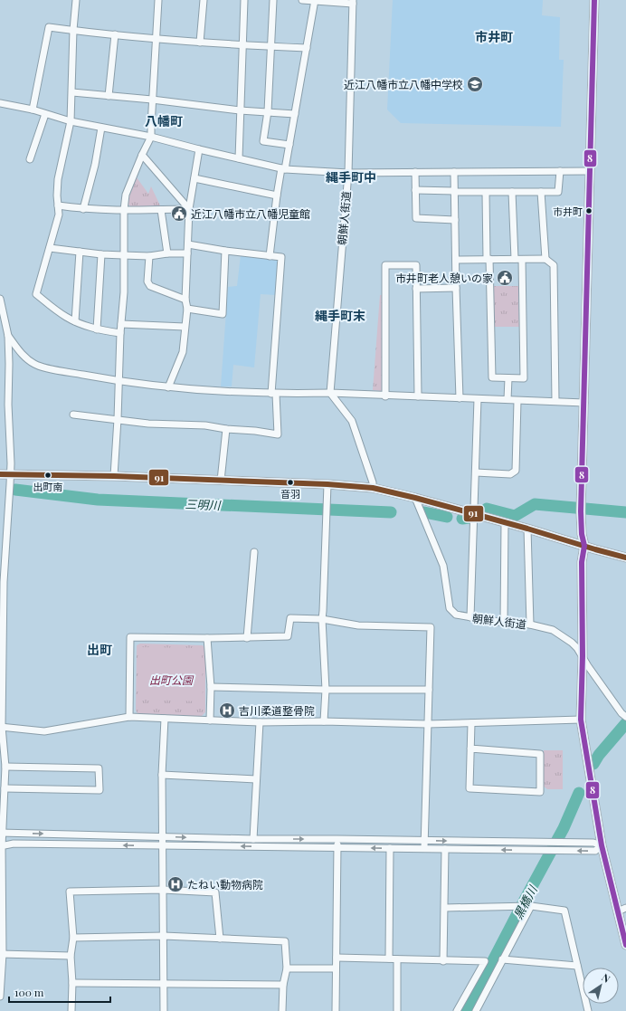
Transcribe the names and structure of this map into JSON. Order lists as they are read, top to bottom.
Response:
{
  "streets": {
    "street": ["朝鮮人街道"]
  },
  "districts": [
    "市井町",
    "八幡町",
    "縄手町中",
    "縄手町末",
    "出町"
  ],
  "water": ["三明川", "黒橋川"],
  "parks": ["出町公園"],
  "places": {
    "school or university": ["近江八幡市立八幡中学校"],
    "other": ["市井町", "出町南", "音羽"],
    "public building": ["近江八幡市立八幡児童館", "市井町老人憩いの家"],
    "hospital": ["吉川柔道整骨院", "たねい動物病院"]
  },
  "lines": ["transit line 8", "transit line 91"],
  "scale_bar": "100 m",
  "north": "top right"
}
